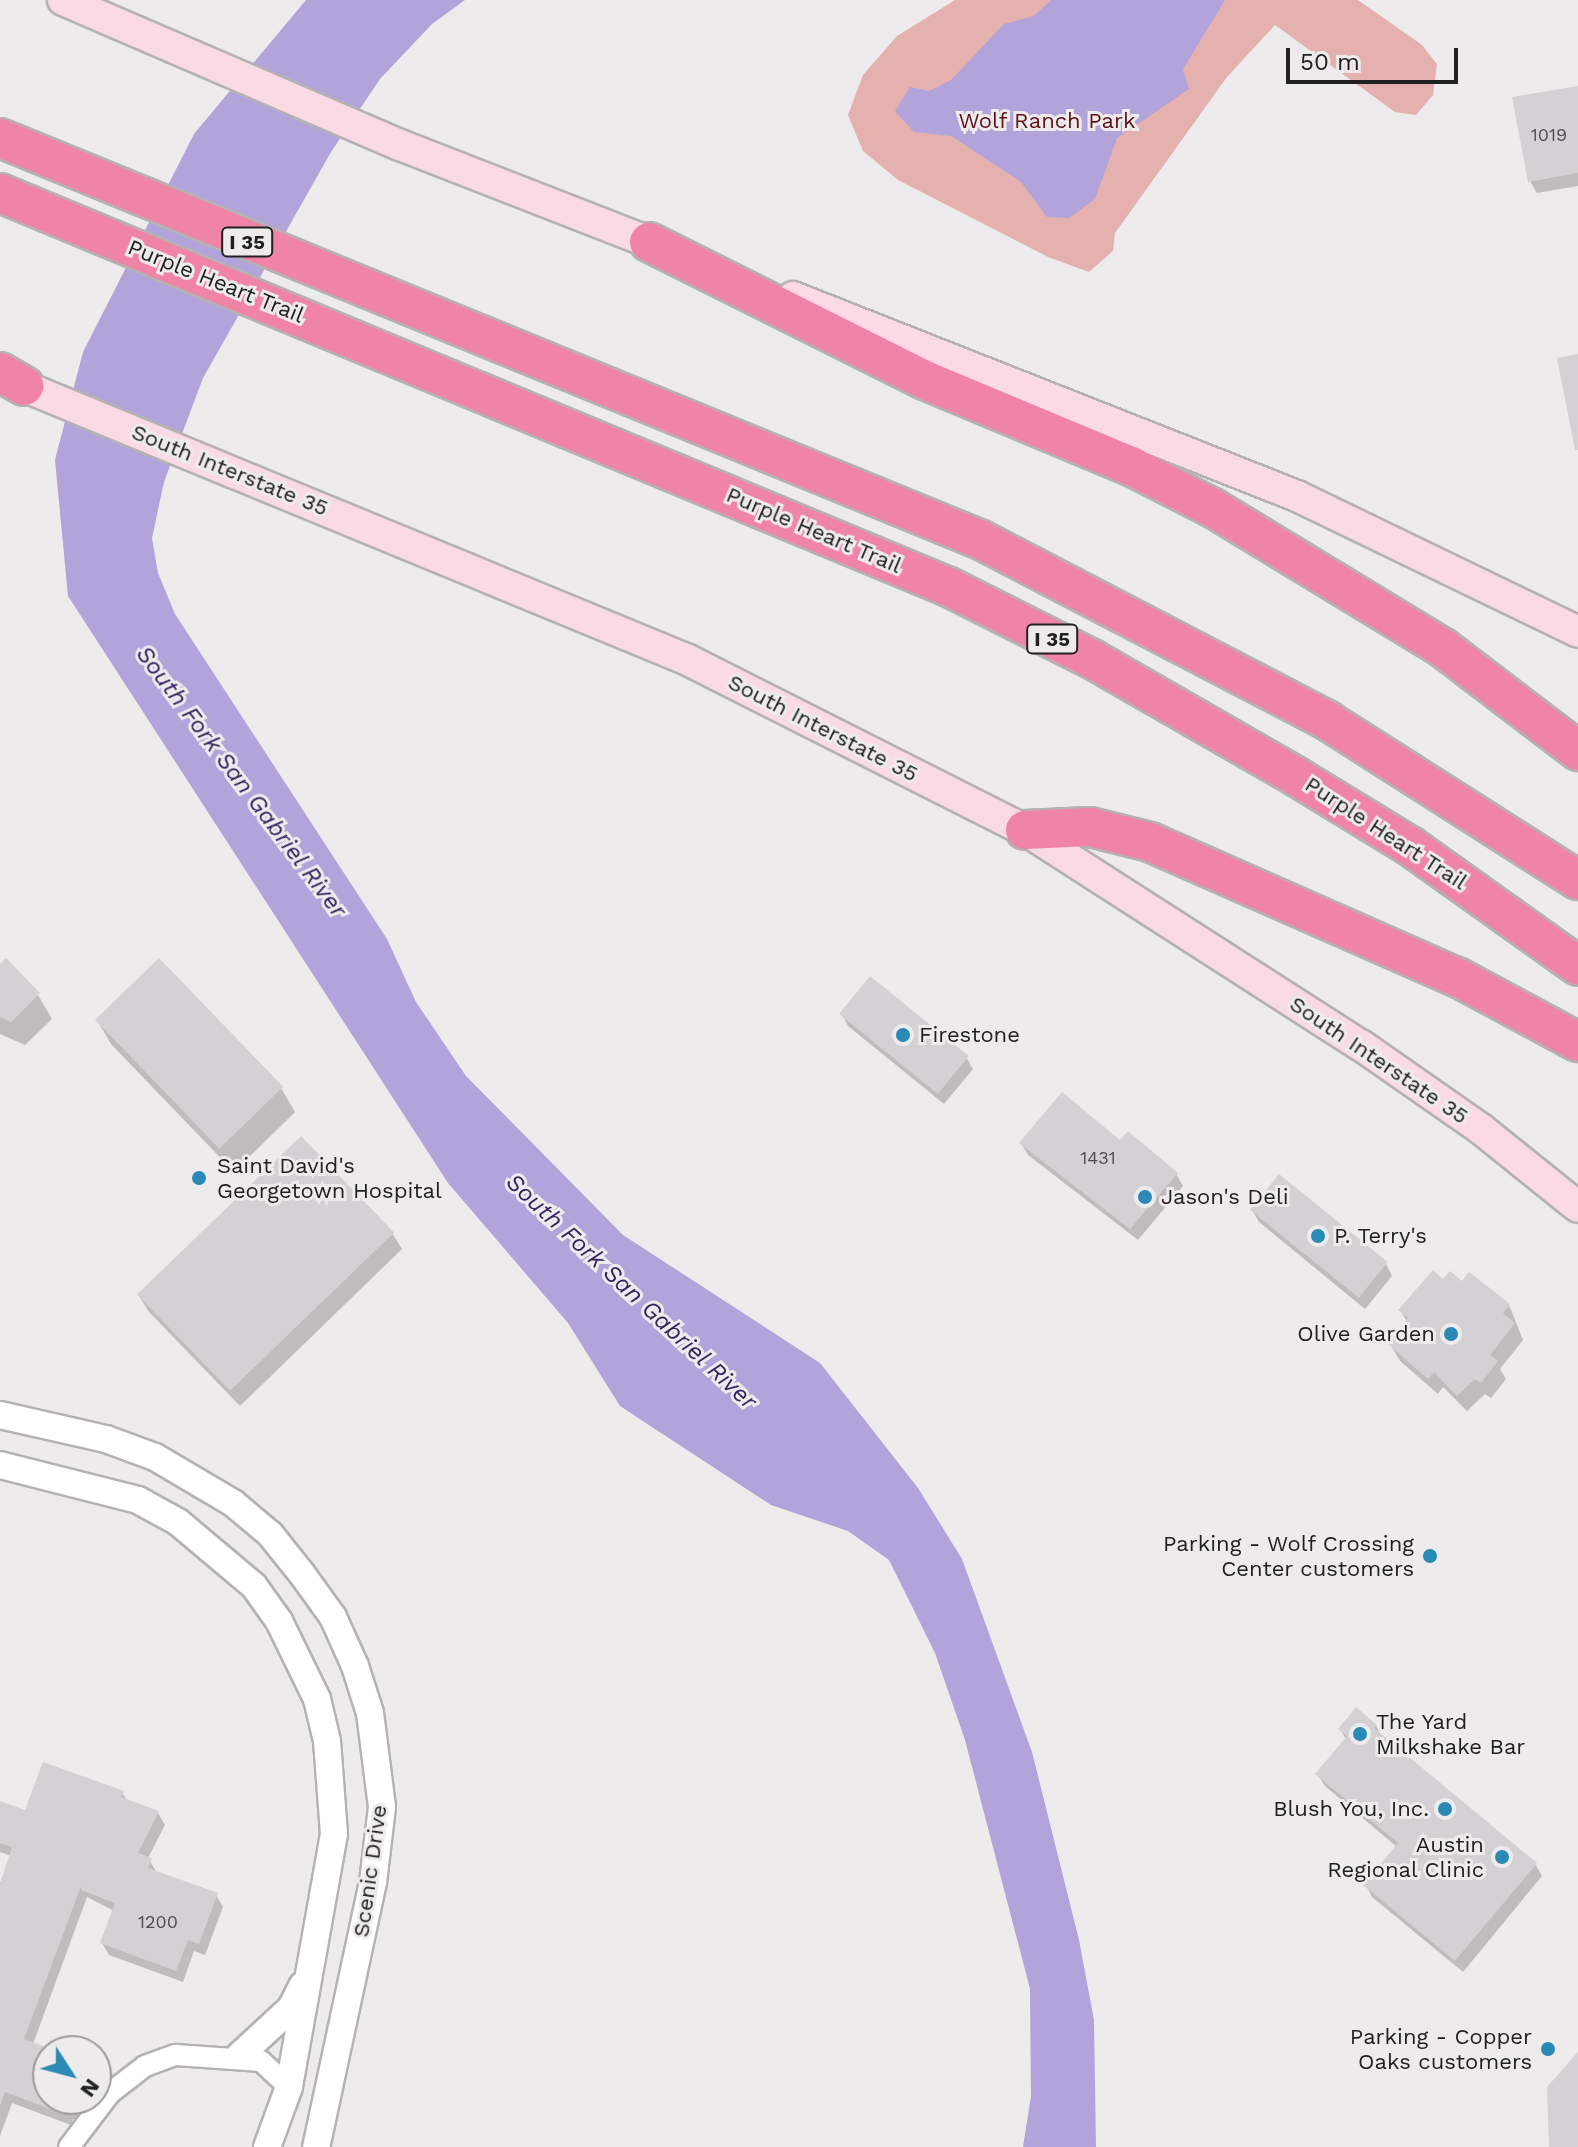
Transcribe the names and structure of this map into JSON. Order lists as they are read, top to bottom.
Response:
{
  "streets": {
    "highway": ["I 35", "Purple Heart Trail"],
    "main road": ["South Interstate 35"],
    "street": ["Scenic Drive"]
  },
  "water": ["South Fork San Gabriel River"],
  "parks": ["Wolf Ranch Park"],
  "places": [
    "Firestone",
    "Saint David's Georgetown Hospital",
    "Jason's Deli",
    "P. Terry's",
    "Olive Garden",
    "Parking - Wolf Crossing Center customers",
    "The Yard Milkshake Bar",
    "Blush You, Inc.",
    "Austin Regional Clinic",
    "Parking - Copper Oaks customers"
  ],
  "house_numbers": ["1019", "1431", "1200"],
  "scale_bar": "50 m",
  "north": "bottom right"
}
